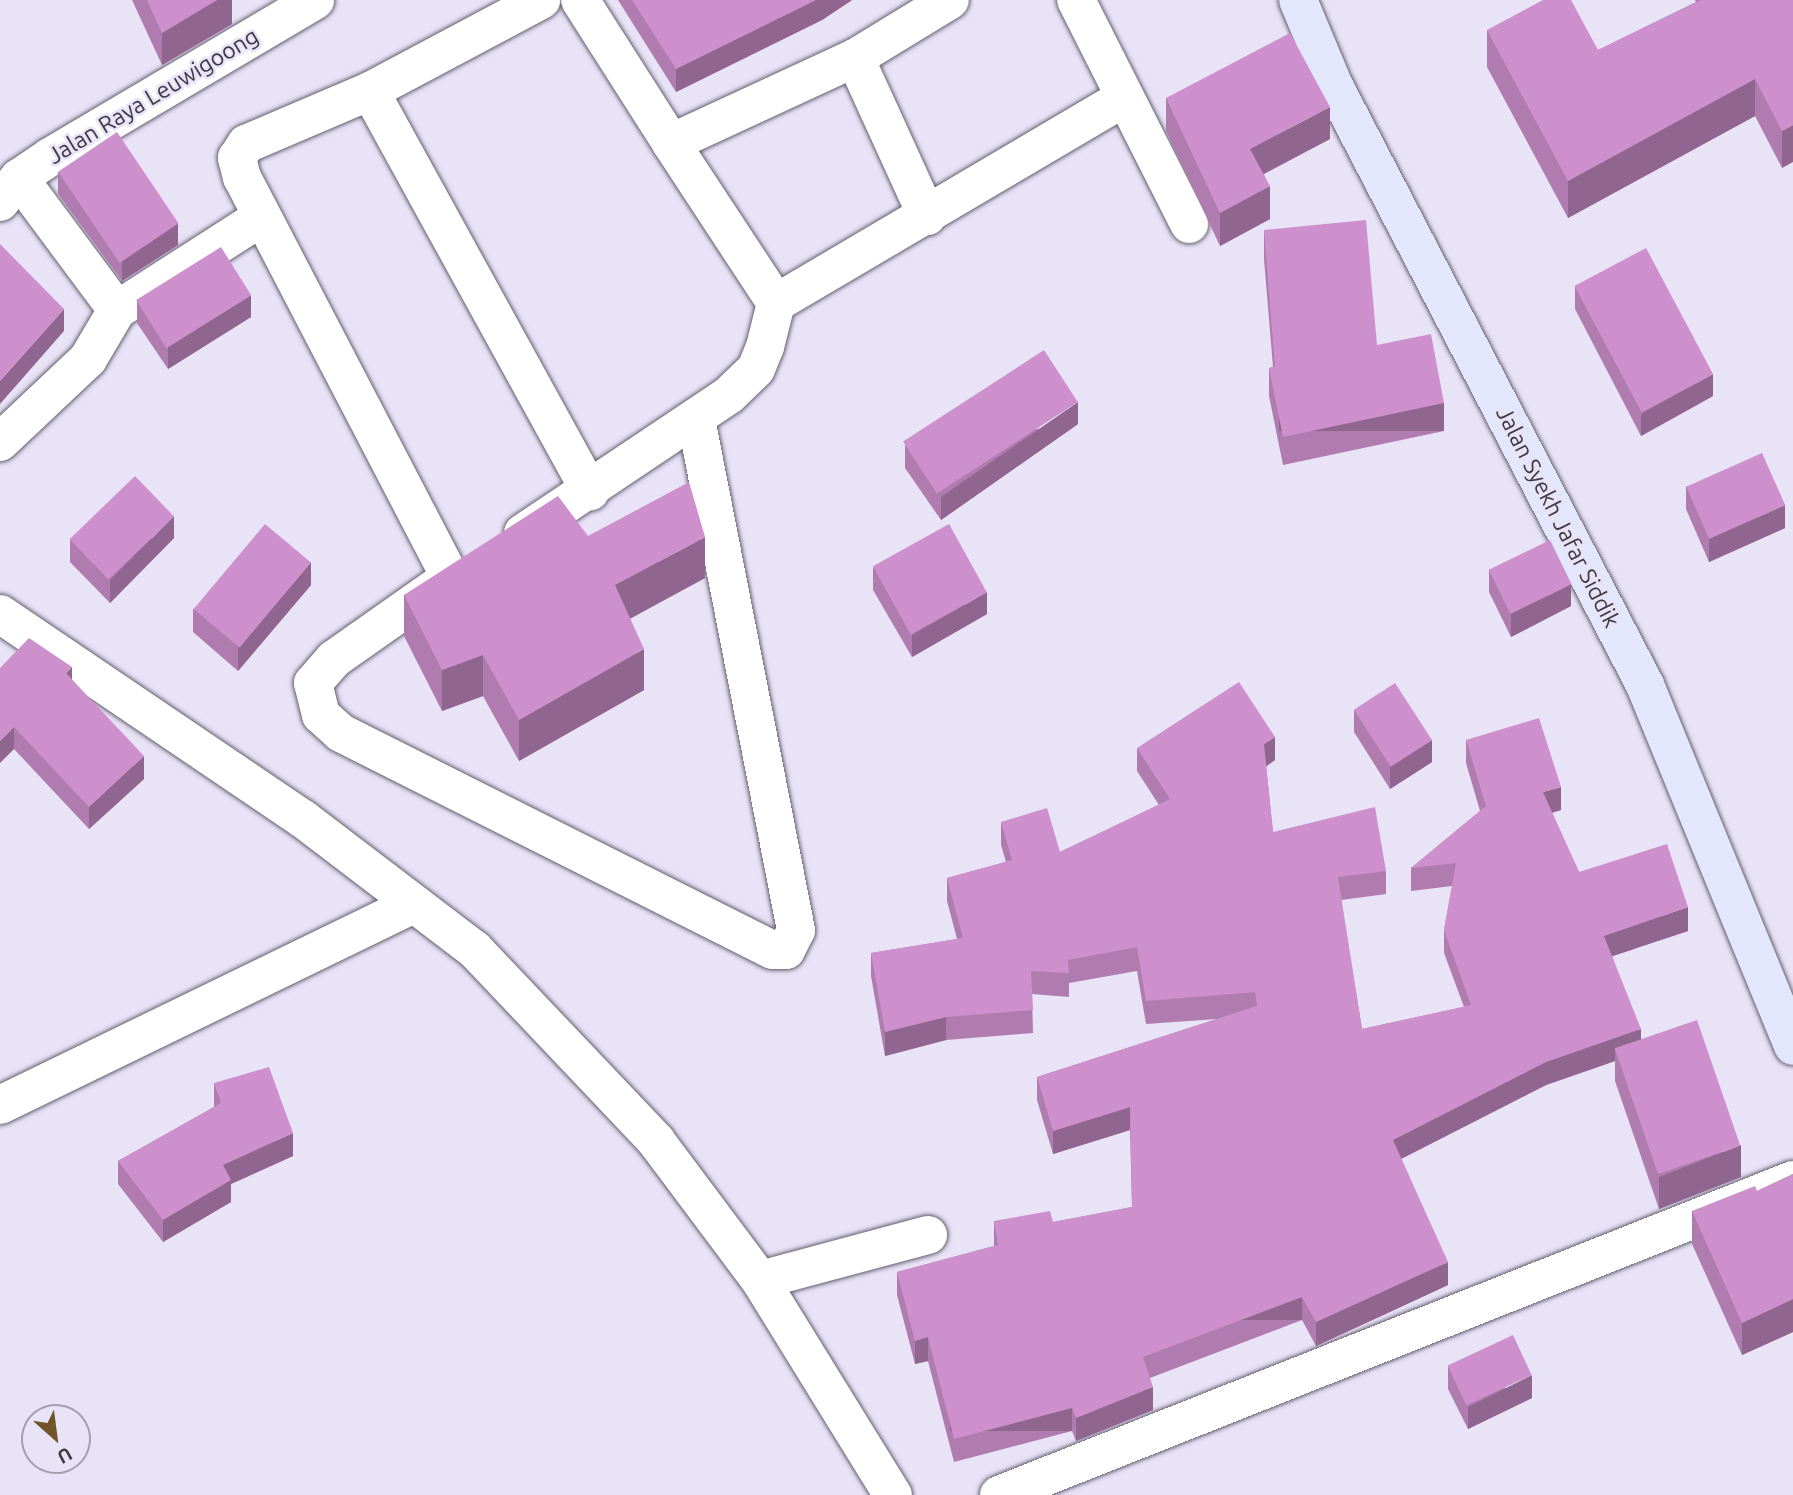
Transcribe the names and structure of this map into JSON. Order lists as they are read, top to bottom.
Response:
{
  "streets": {
    "main road": ["Jalan Syekh Jafar Siddik"],
    "street": ["Jalan Raya Leuwigoong"]
  },
  "north": "bottom right"
}
